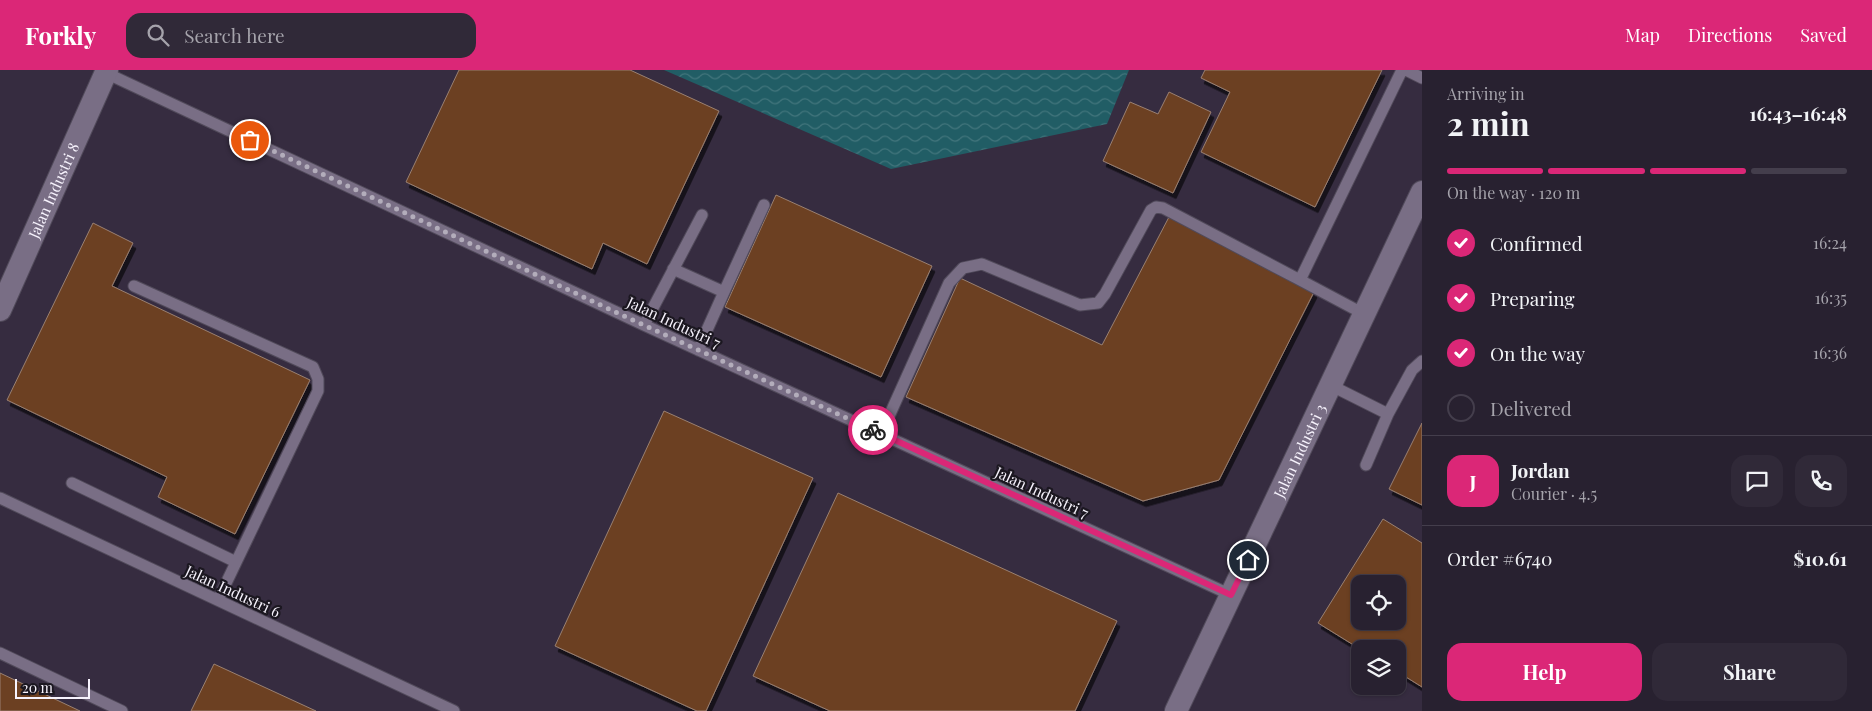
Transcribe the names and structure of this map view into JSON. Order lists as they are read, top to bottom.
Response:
{
  "streets": {
    "street": ["Jalan Industri 8", "Jalan Industri 3"],
    "lane": ["Jalan Industri 7", "Jalan Industri 6"]
  },
  "crossings": [
    ["Jalan Industri 8", "Jalan Industri 7"],
    ["Jalan Industri 7", "Jalan Industri 3"]
  ],
  "scale_bar": "20 m",
  "page": {
    "header": "Forkly",
    "search": "Search here",
    "nav": ["Map", "Directions", "Saved"],
    "heading": ["2 min", "Arriving in", "16:43–16:48"],
    "panel": [
      "Jordan",
      "Courier · 4.5",
      "Order #6740",
      "$10.61"
    ],
    "bar": "On the way · 120 m",
    "list": [
      ["Confirmed", "16:24"],
      ["Preparing", "16:35"],
      ["On the way", "16:36"],
      "Delivered"
    ],
    "round": "J",
    "buttons": ["Help", "Share"],
    "scale": "20 m"
  }
}
